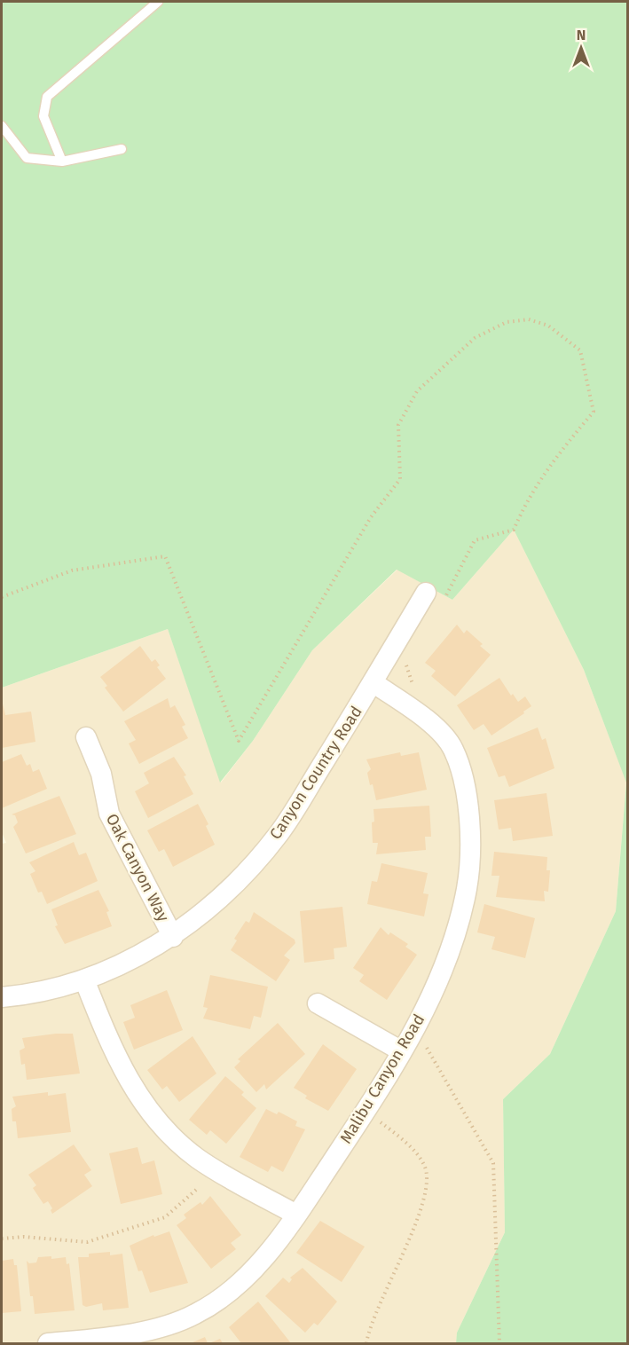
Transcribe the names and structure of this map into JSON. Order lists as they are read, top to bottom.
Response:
{
  "streets": {
    "street": ["Canyon Country Road", "Oak Canyon Way", "Malibu Canyon Road"]
  },
  "crossings": [
    ["Canyon Country Road", "Oak Canyon Way"],
    ["Canyon Country Road", "Malibu Canyon Road"]
  ],
  "north": "top"
}
